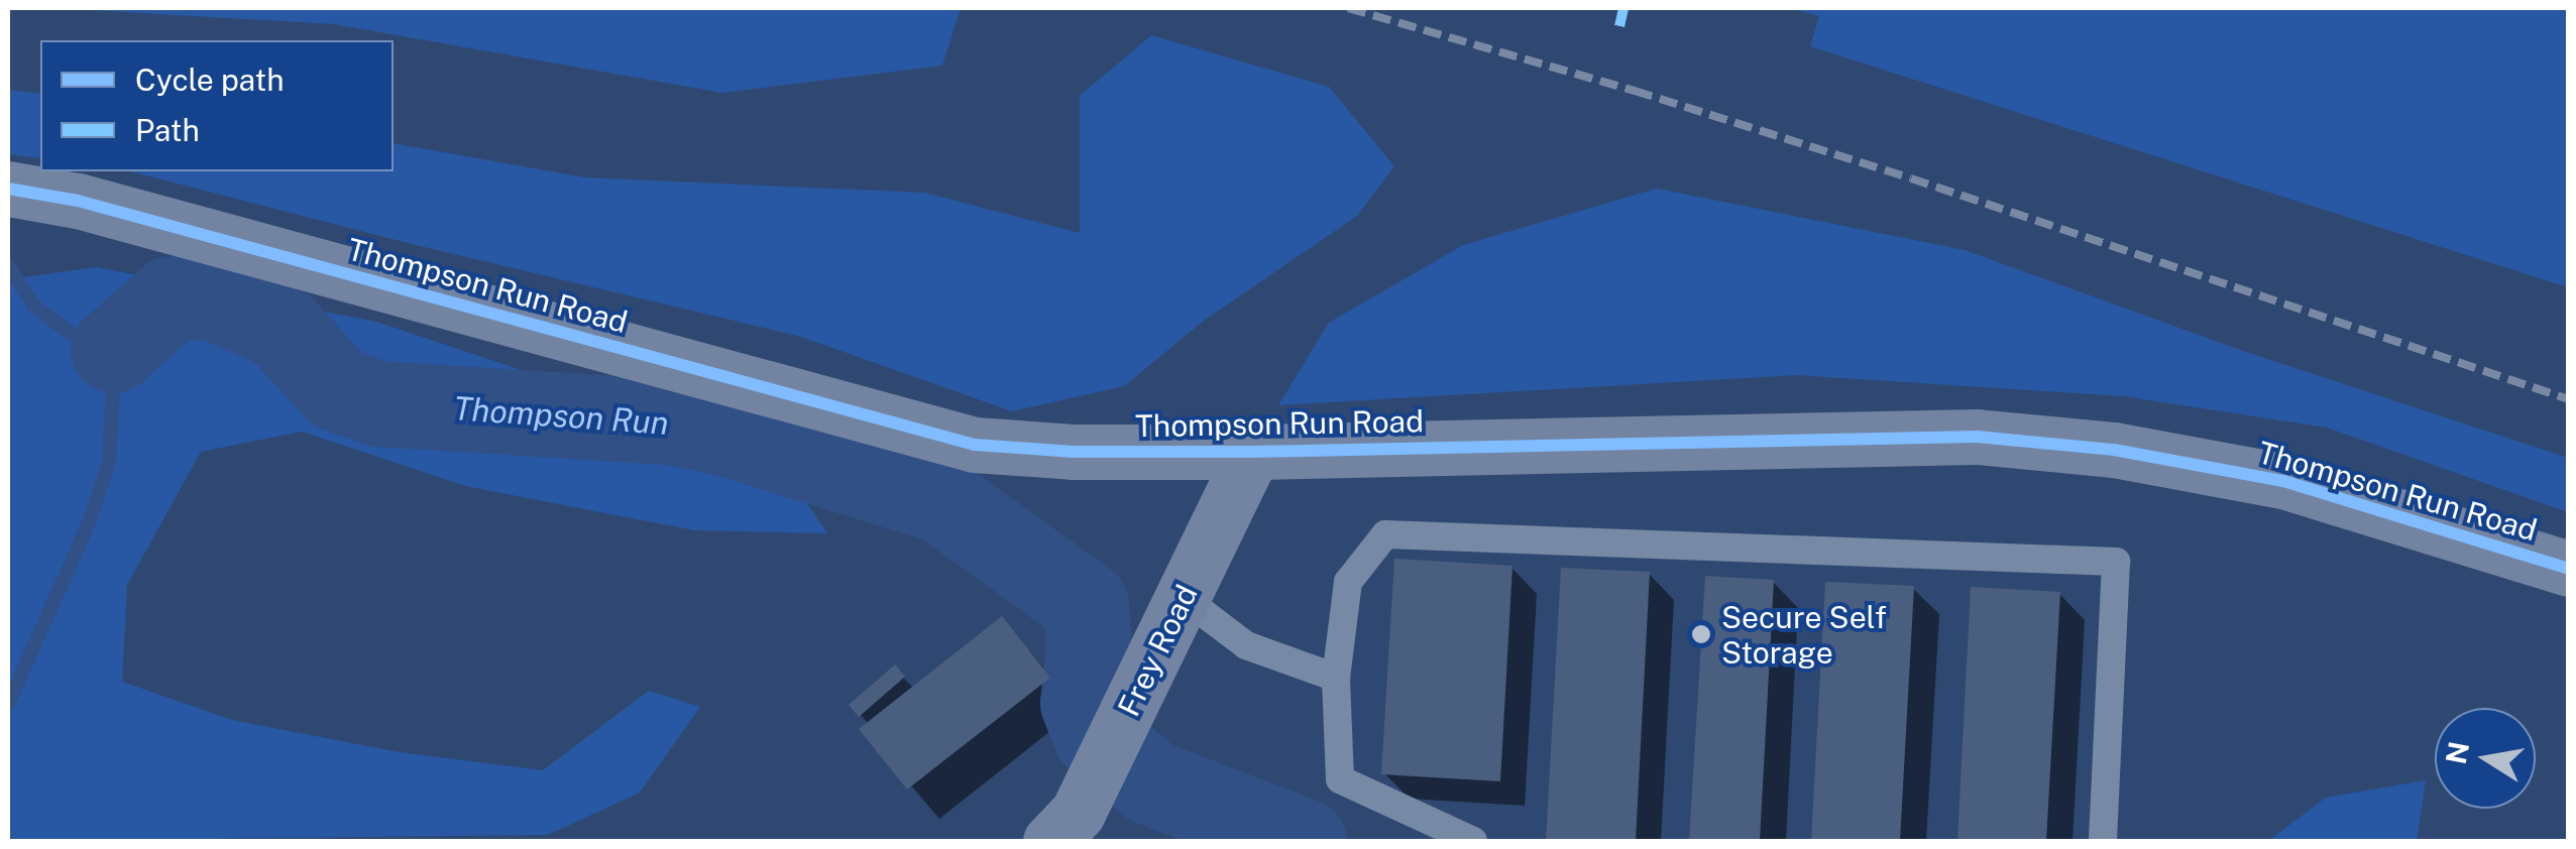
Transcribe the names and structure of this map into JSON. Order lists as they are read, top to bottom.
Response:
{
  "streets": {
    "street": ["Thompson Run Road", "Frey Road"]
  },
  "crossings": [
    ["Thompson Run Road", "Frey Road"]
  ],
  "water": ["Thompson Run"],
  "places": ["Secure Self Storage"],
  "legend": ["Cycle path", "Path"],
  "north": "left"
}
